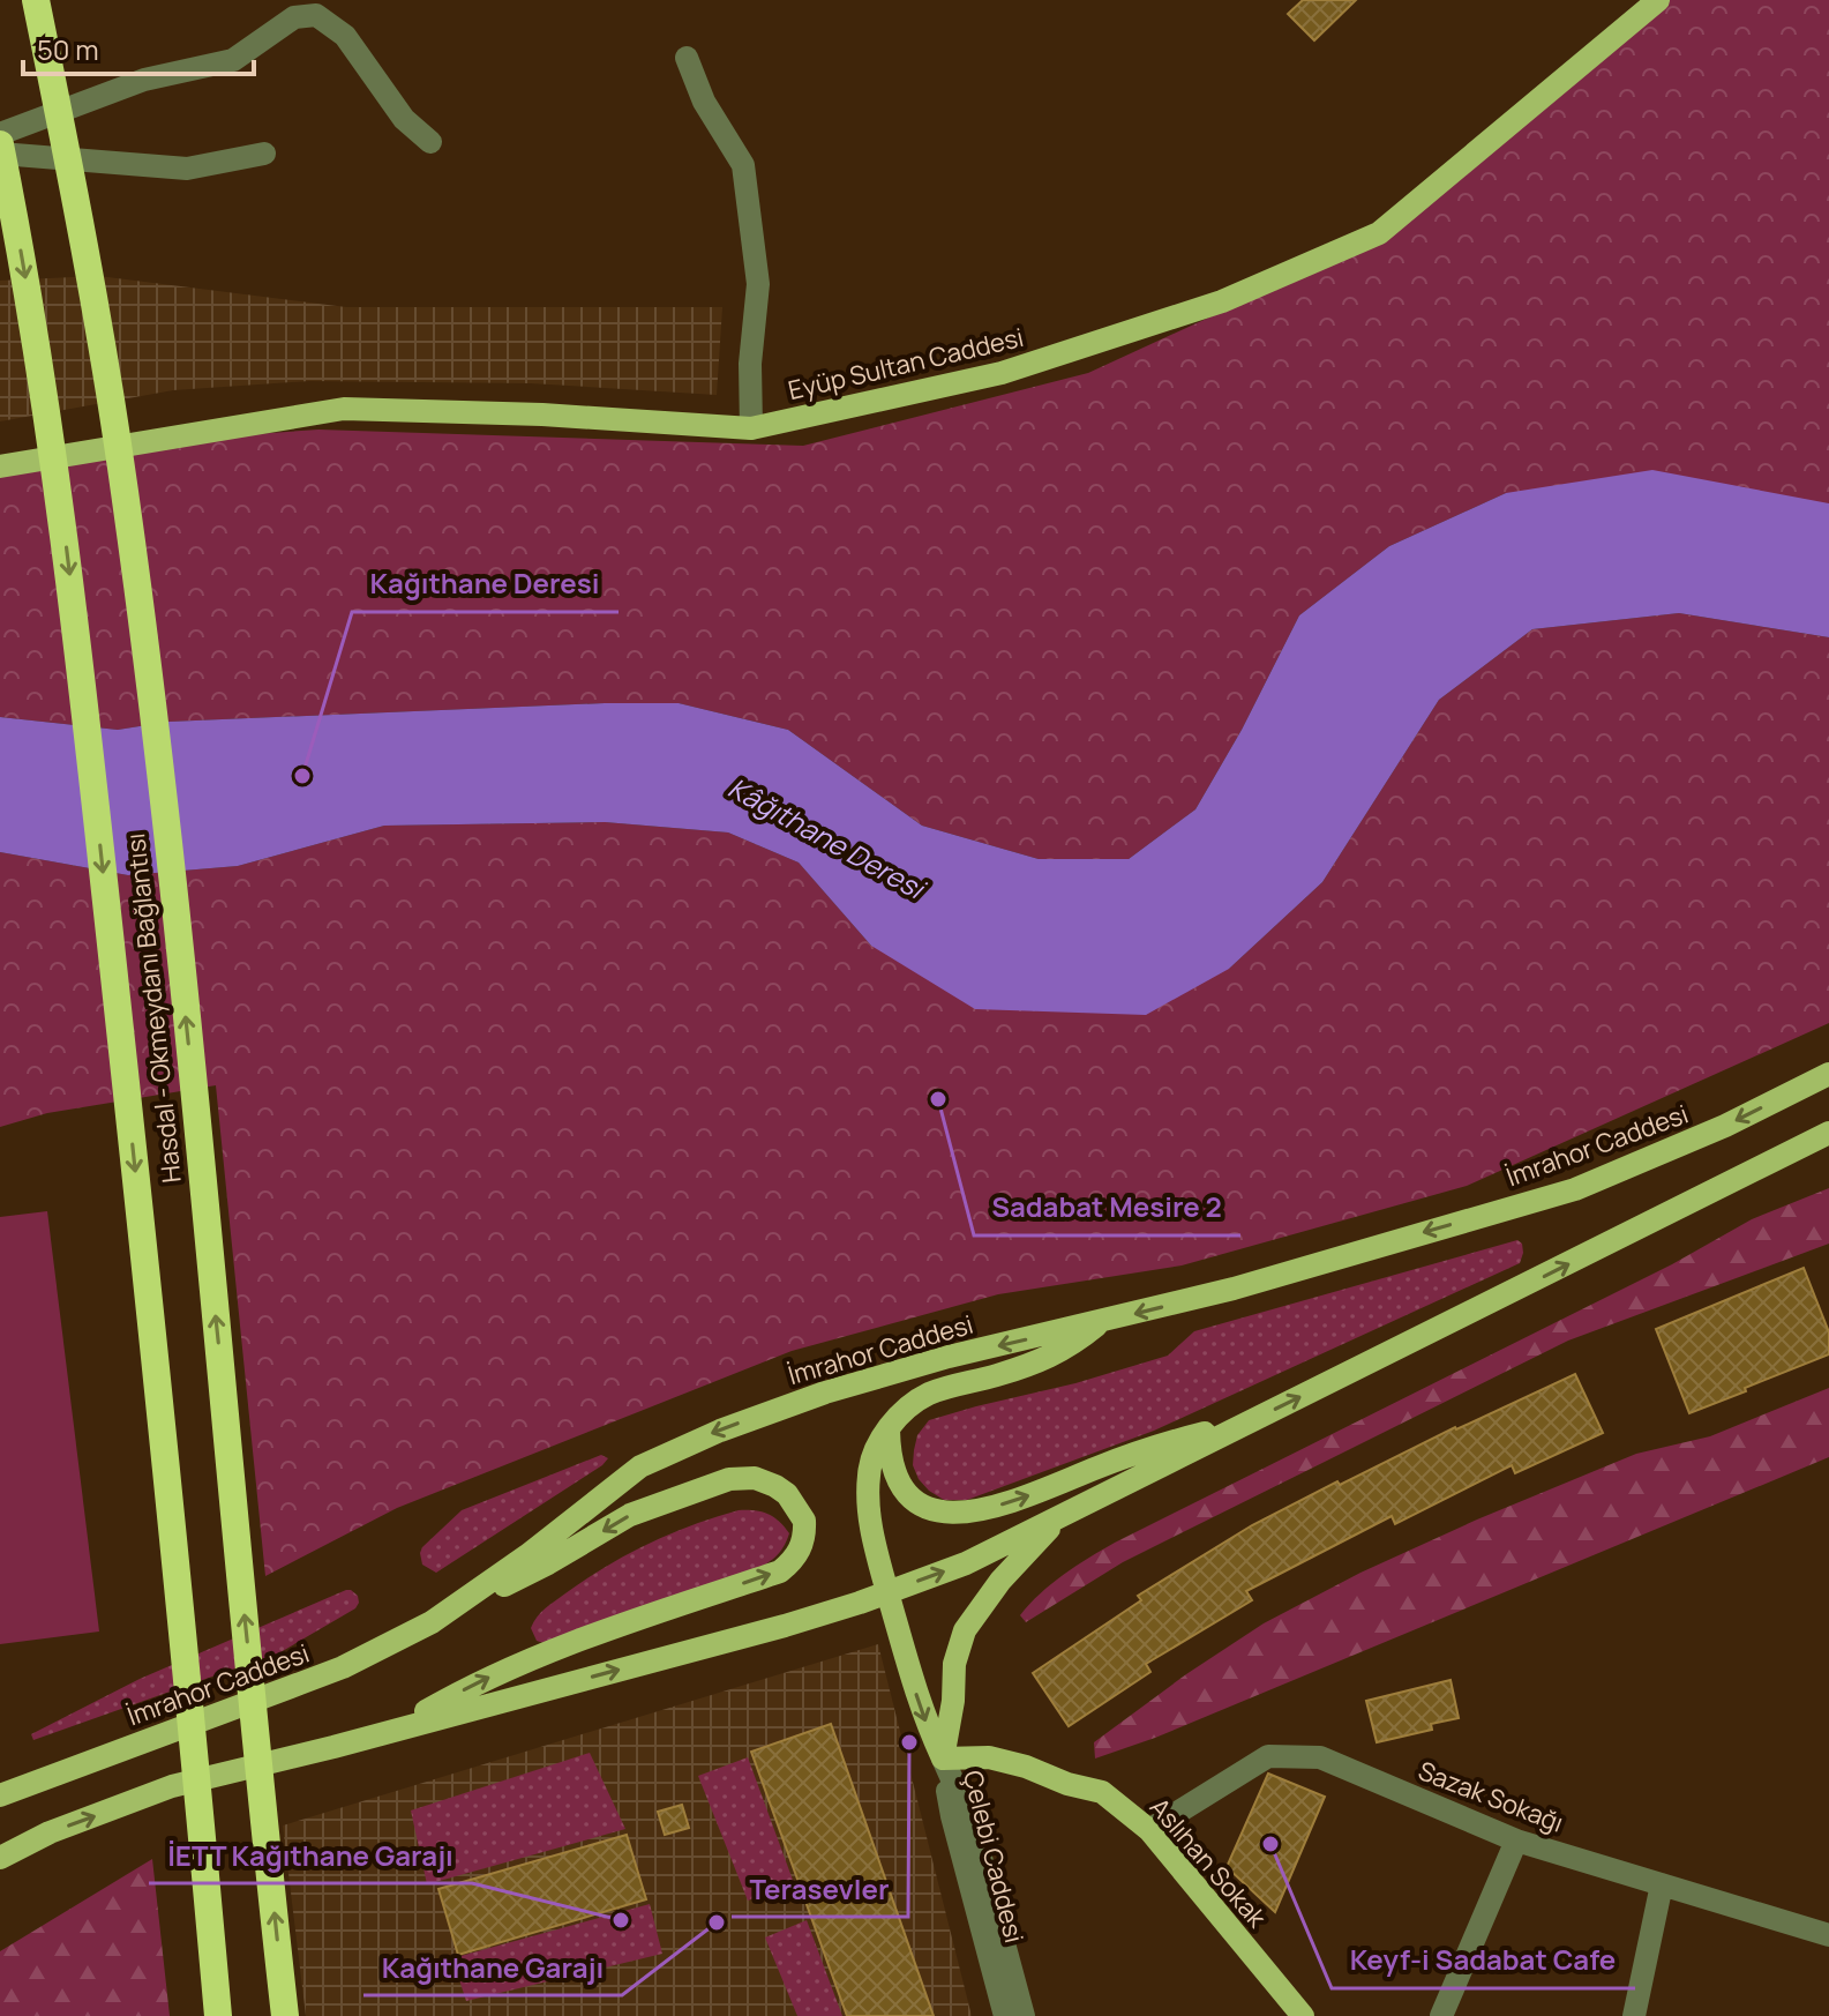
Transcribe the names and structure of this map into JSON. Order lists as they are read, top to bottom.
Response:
{
  "streets": {
    "highway": ["Hasdal - Okmeydanı Bağlantısı"],
    "main road": ["Eyüp Sultan Caddesi", "İmrahor Caddesi", "Aslıhan Sokak"],
    "street": ["Sazak Sokağı", "Çelebi Caddesi"]
  },
  "crossings": [
    ["Sazak Sokağı", "Aslıhan Sokak"],
    ["Çelebi Caddesi", "Aslıhan Sokak"]
  ],
  "water": ["Kâğıthane Deresi"],
  "places": [
    "Kağıthane Deresi",
    "Sadabat Mesire 2",
    "Terasevler",
    "Keyf-i Sadabat Cafe",
    "İETT Kağıthane Garajı",
    "Kağıthane Garajı"
  ],
  "scale_bar": "50 m"
}
